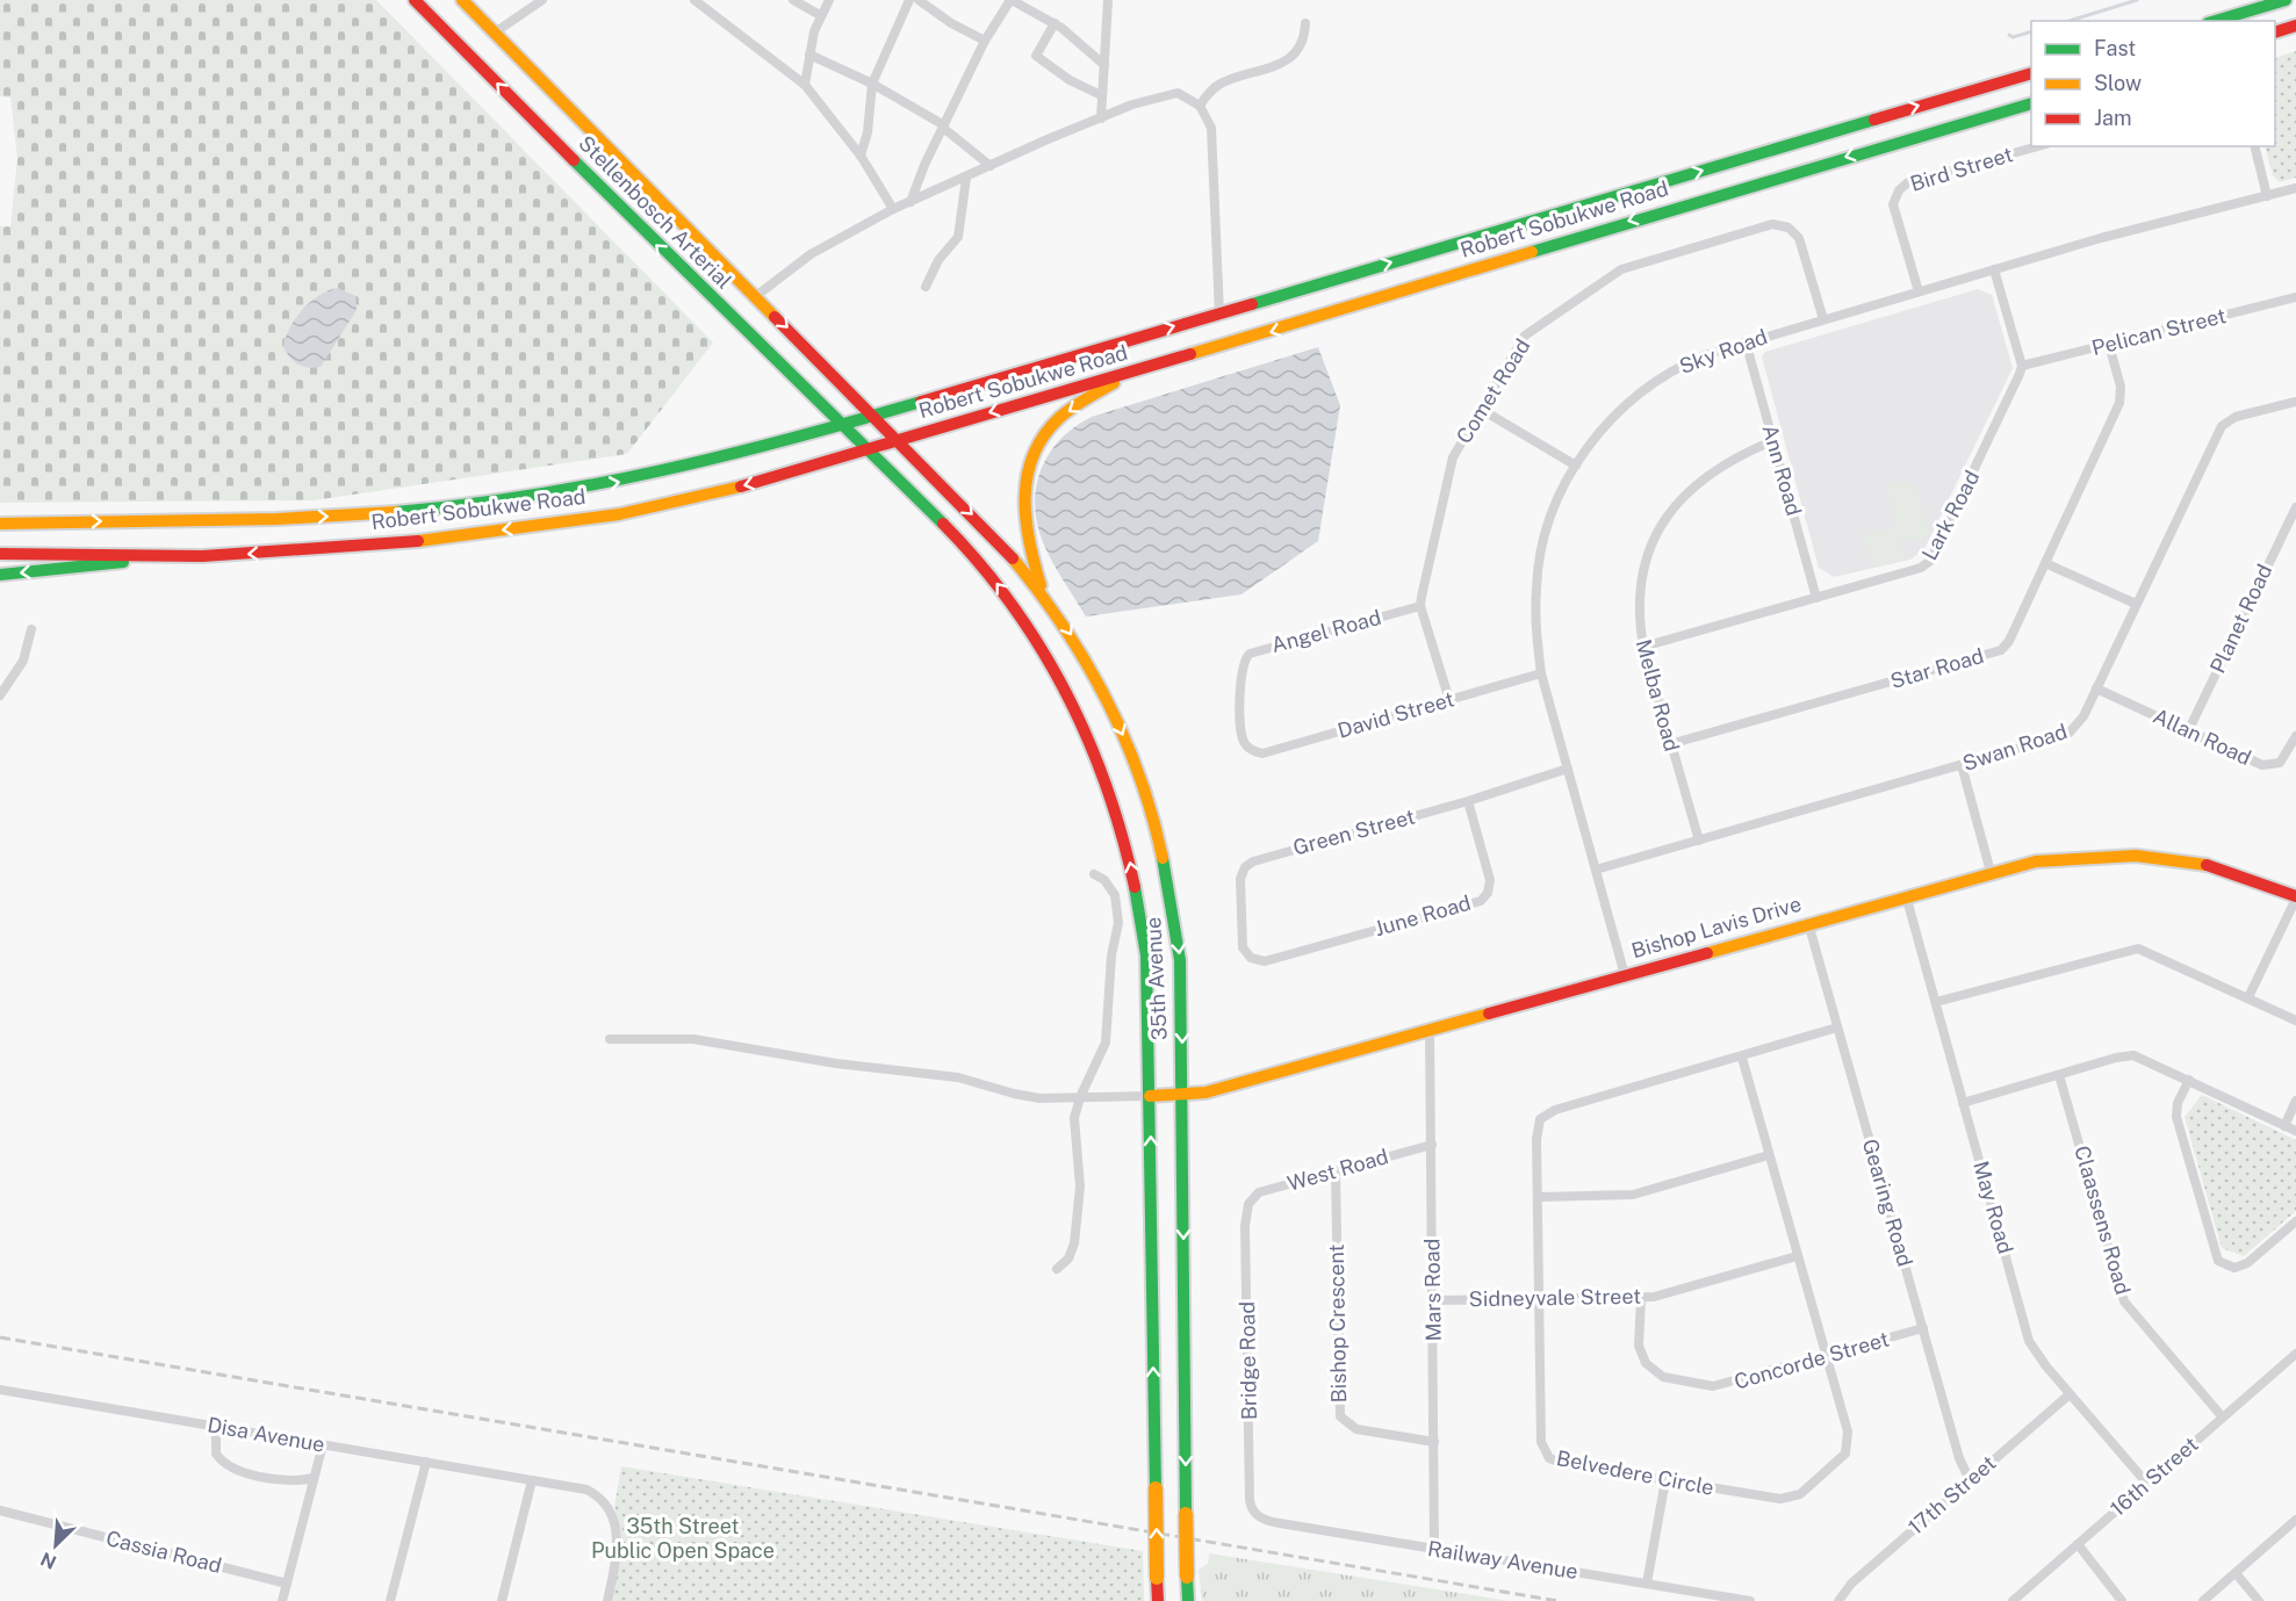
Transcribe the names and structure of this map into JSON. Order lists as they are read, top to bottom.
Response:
{
  "streets": {
    "main road": [
      "Stellenbosch Arterial",
      "Robert Sobukwe Road",
      "Bishop Lavis Drive",
      "35th Avenue"
    ],
    "street": [
      "Bird Street",
      "Pelican Street",
      "Sky Road",
      "Comet Road",
      "Ann Road",
      "Lark Road",
      "Planet Road",
      "Angel Road",
      "Star Road",
      "Melba Road",
      "David Street",
      "Allan Road",
      "Swan Road",
      "Green Street",
      "June Road",
      "West Road",
      "Gearing Road",
      "May Road",
      "Claassens Road",
      "Mars Road",
      "Sidneyvale Street",
      "Bishop Crescent",
      "Bridge Road",
      "Concorde Street",
      "Disa Avenue",
      "Belvedere Circle",
      "16th Street",
      "17th Street",
      "Cassia Road",
      "Railway Avenue"
    ]
  },
  "crossings": [
    ["Bird Street", "Sky Road"],
    ["Stellenbosch Arterial", "Robert Sobukwe Road"],
    ["Stellenbosch Arterial", "35th Avenue"],
    ["Robert Sobukwe Road", "35th Avenue"],
    ["Pelican Street", "Lark Road"],
    ["Pelican Street", "Star Road"],
    ["Sky Road", "Comet Road"],
    ["Sky Road", "Ann Road"],
    ["Sky Road", "David Street"],
    ["Sky Road", "Swan Road"],
    ["Sky Road", "Green Street"],
    ["Sky Road", "Bishop Lavis Drive"],
    ["Comet Road", "Angel Road"],
    ["Comet Road", "David Street"],
    ["Ann Road", "Lark Road"],
    ["Ann Road", "Melba Road"],
    ["Lark Road", "Melba Road"],
    ["Planet Road", "Allan Road"],
    ["Angel Road", "David Street"],
    ["Star Road", "Melba Road"],
    ["Melba Road", "Swan Road"],
    ["Allan Road", "Swan Road"],
    ["Green Street", "June Road"],
    ["Bishop Lavis Drive", "35th Avenue"],
    ["Bishop Lavis Drive", "Gearing Road"],
    ["Bishop Lavis Drive", "May Road"],
    ["Bishop Lavis Drive", "Mars Road"],
    ["West Road", "Mars Road"],
    ["West Road", "Bishop Crescent"],
    ["West Road", "Bridge Road"],
    ["Gearing Road", "Concorde Street"],
    ["Gearing Road", "Belvedere Circle"],
    ["Gearing Road", "17th Street"],
    ["May Road", "16th Street"],
    ["May Road", "17th Street"],
    ["Claassens Road", "16th Street"],
    ["Mars Road", "Sidneyvale Street"],
    ["Mars Road", "Bishop Crescent"],
    ["Mars Road", "Railway Avenue"],
    ["Sidneyvale Street", "Concorde Street"],
    ["Sidneyvale Street", "Belvedere Circle"],
    ["Bridge Road", "Railway Avenue"],
    ["Concorde Street", "Belvedere Circle"]
  ],
  "parks": ["35th Street Public Open Space"],
  "legend": ["Fast", "Slow", "Jam"],
  "north": "bottom left"
}
